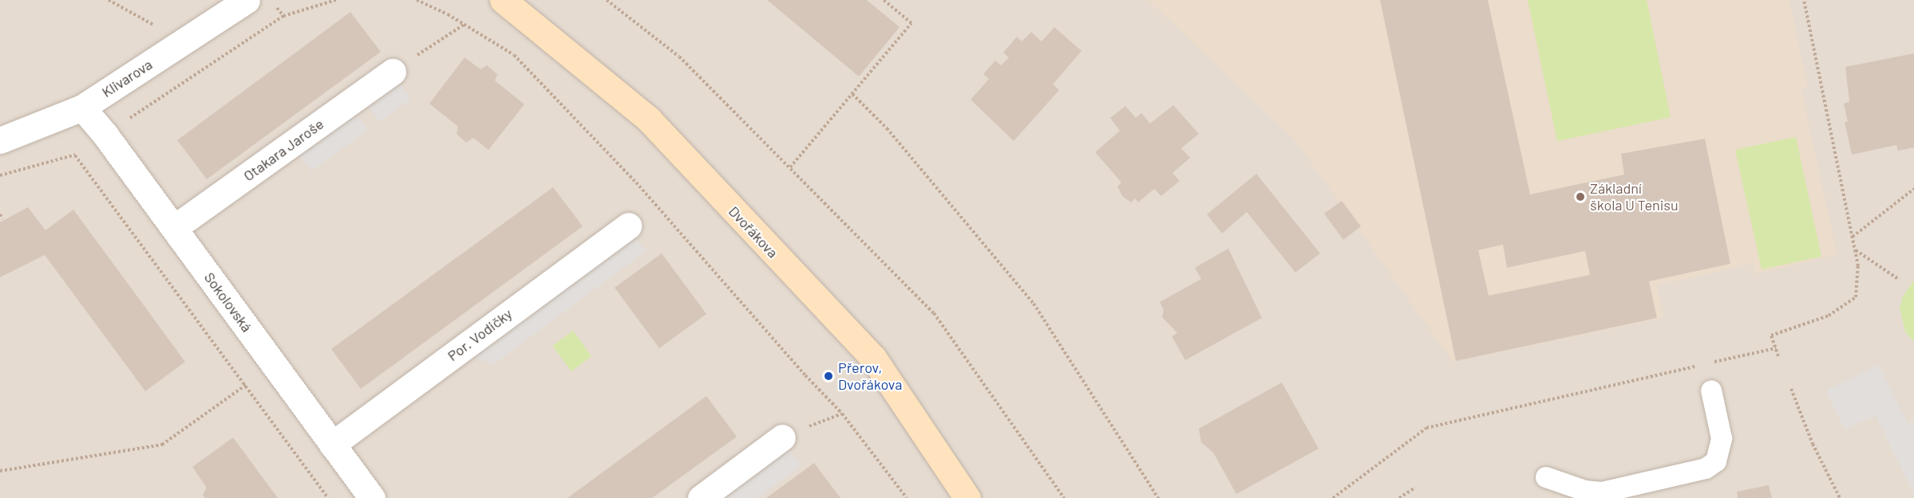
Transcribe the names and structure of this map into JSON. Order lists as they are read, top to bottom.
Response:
{
  "streets": {
    "main road": ["Dvořákova"],
    "street": [
      "Klivarova",
      "Otakara Jaroše",
      "Sokolovská",
      "Por. Vodičky"
    ]
  },
  "crossings": [
    ["Klivarova", "Sokolovská"],
    ["Otakara Jaroše", "Sokolovská"],
    ["Sokolovská", "Por. Vodičky"]
  ],
  "places": ["Základní škola U Tenisu", "Přerov, Dvořákova"]
}
